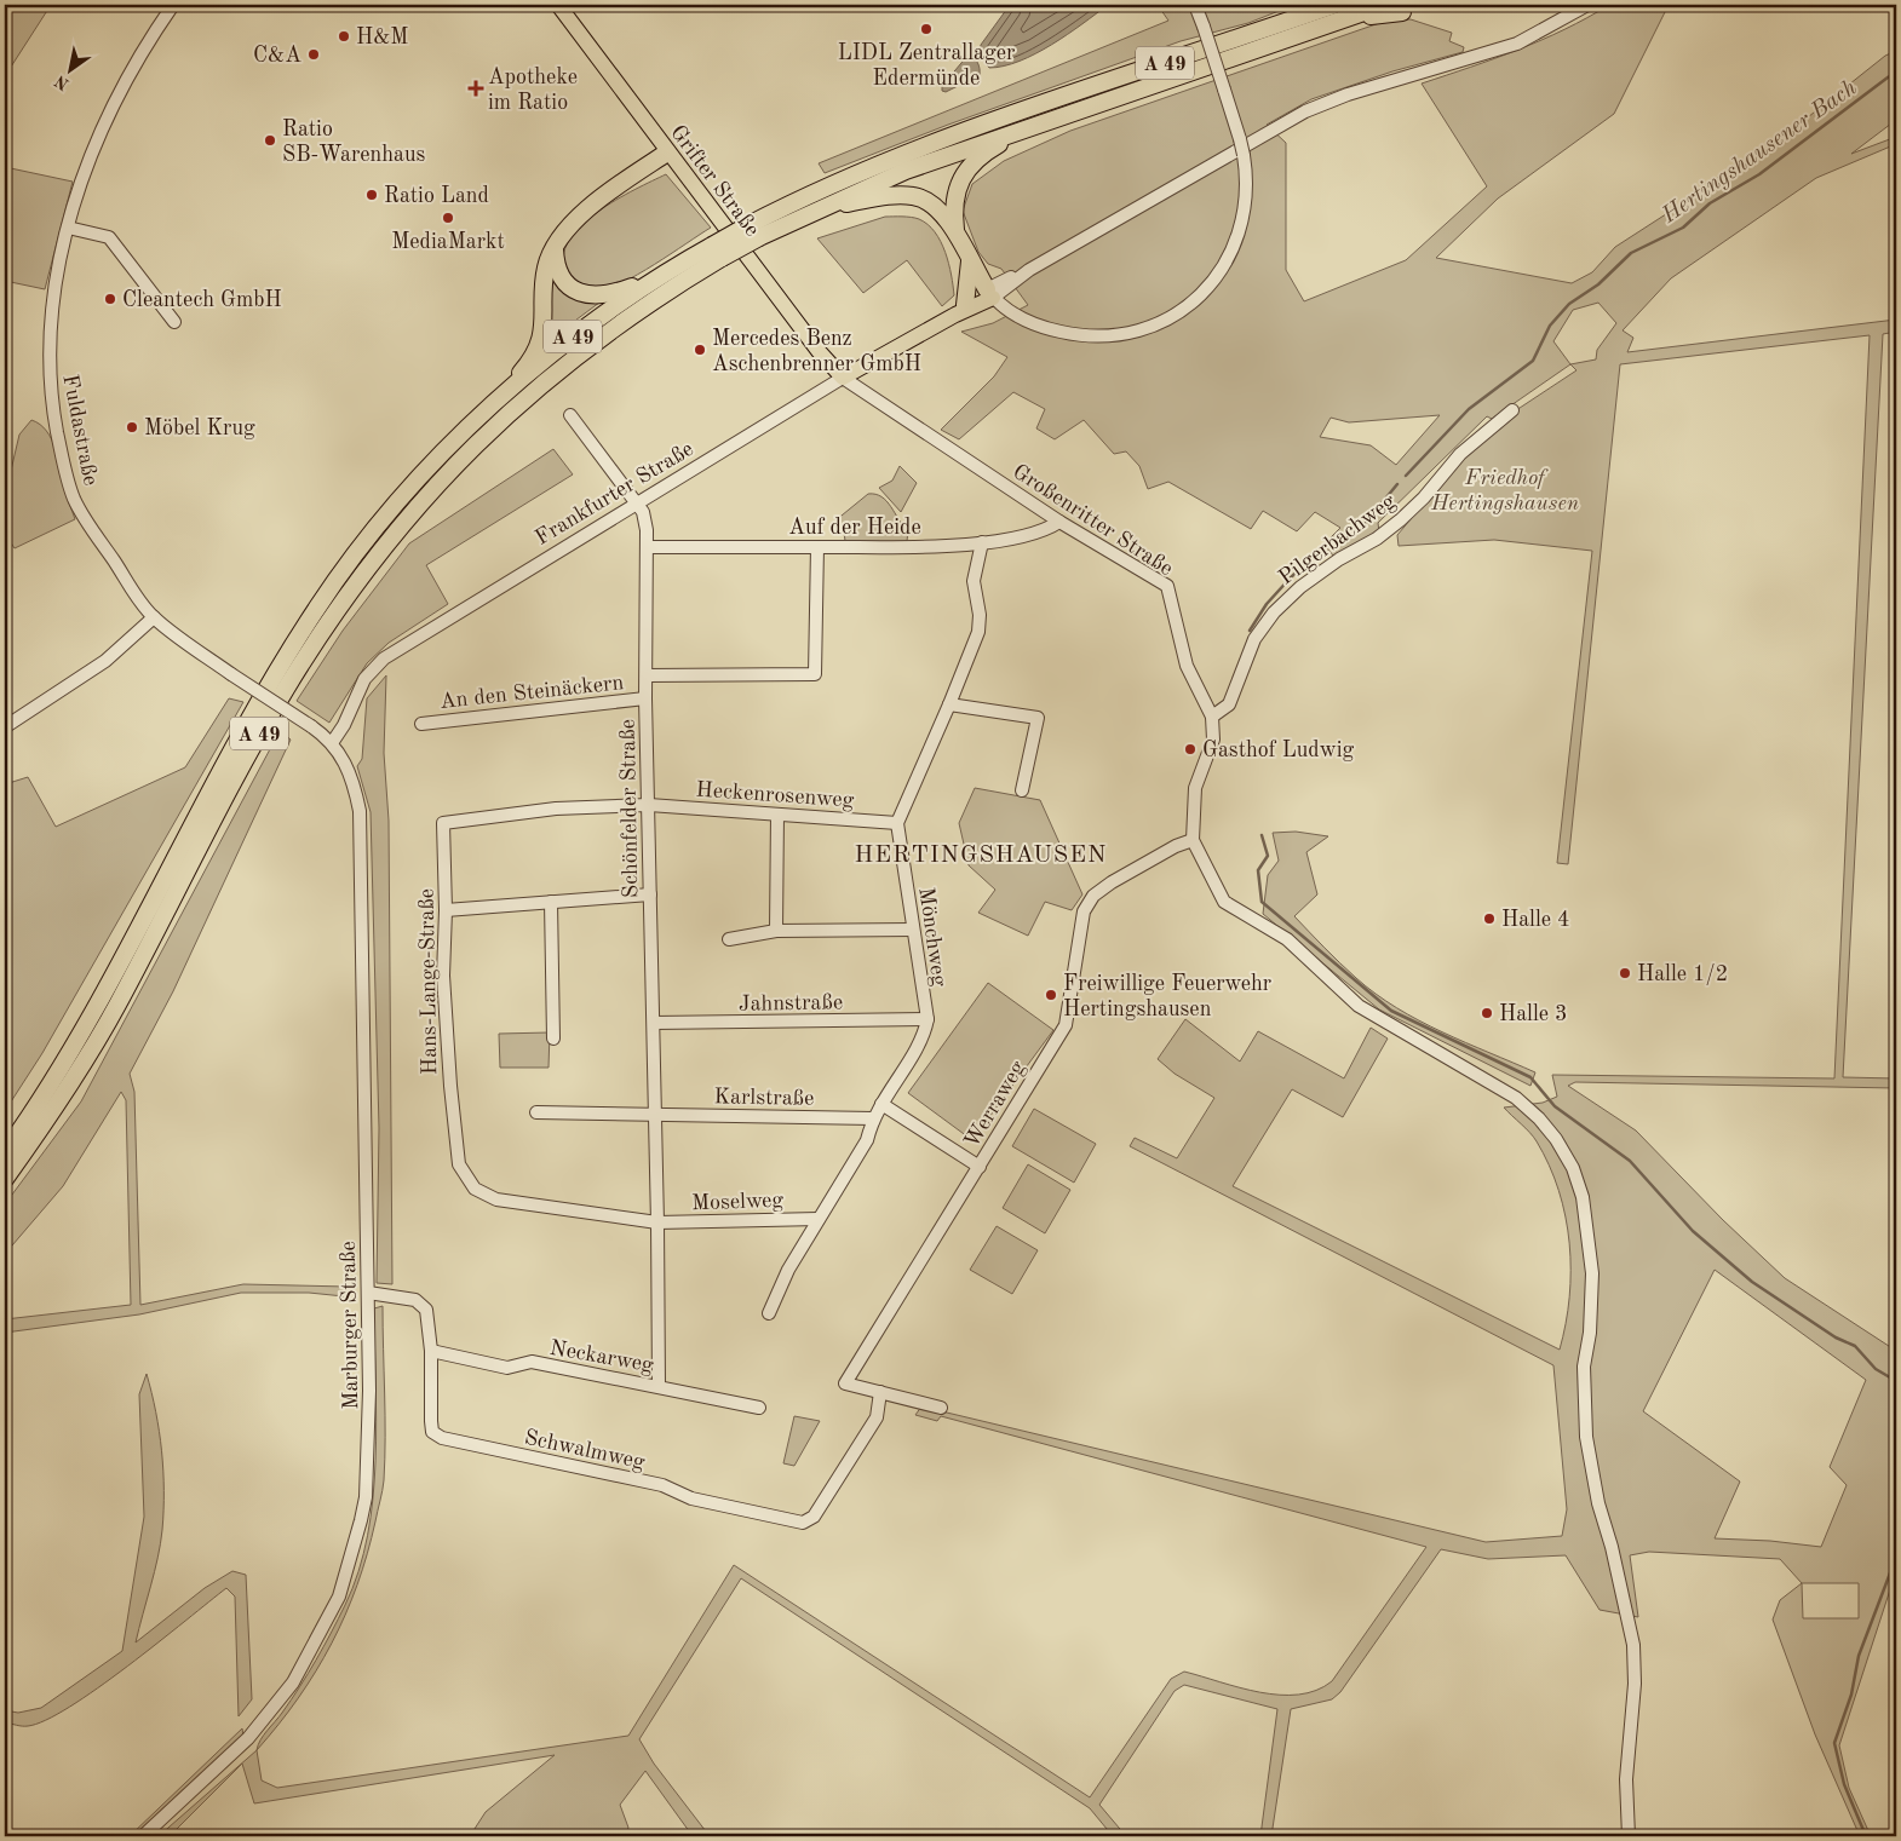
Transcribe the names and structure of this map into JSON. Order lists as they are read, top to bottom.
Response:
{
  "streets": {
    "highway": ["A 49"],
    "main road": ["Grifter Straße", "Frankfurter Straße"],
    "street": [
      "Fuldastraße",
      "Großenritter Straße",
      "Auf der Heide",
      "Pilgerbachweg",
      "An den Steinäckern",
      "Heckenrosenweg",
      "Schönfelder Straße",
      "Mönchweg",
      "Hans-Lange-Straße",
      "Jahnstraße",
      "Karlstraße",
      "Werraweg",
      "Moselweg",
      "Marburger Straße",
      "Neckarweg",
      "Schwalmweg"
    ]
  },
  "crossings": [
    ["Grifter Straße", "Frankfurter Straße"],
    ["Grifter Straße", "Großenritter Straße"],
    ["Fuldastraße", "Frankfurter Straße"],
    ["Fuldastraße", "Marburger Straße"],
    ["Frankfurter Straße", "Großenritter Straße"],
    ["Frankfurter Straße", "Schönfelder Straße"],
    ["Frankfurter Straße", "Marburger Straße"],
    ["Großenritter Straße", "Auf der Heide"],
    ["Großenritter Straße", "Pilgerbachweg"],
    ["Großenritter Straße", "Werraweg"],
    ["Auf der Heide", "Schönfelder Straße"],
    ["An den Steinäckern", "Schönfelder Straße"],
    ["Heckenrosenweg", "Schönfelder Straße"],
    ["Heckenrosenweg", "Mönchweg"],
    ["Heckenrosenweg", "Hans-Lange-Straße"],
    ["Schönfelder Straße", "Hans-Lange-Straße"],
    ["Schönfelder Straße", "Jahnstraße"],
    ["Schönfelder Straße", "Karlstraße"],
    ["Schönfelder Straße", "Moselweg"],
    ["Schönfelder Straße", "Neckarweg"],
    ["Mönchweg", "Jahnstraße"],
    ["Mönchweg", "Karlstraße"],
    ["Mönchweg", "Moselweg"],
    ["Hans-Lange-Straße", "Moselweg"],
    ["Werraweg", "Schwalmweg"],
    ["Neckarweg", "Schwalmweg"]
  ],
  "districts": ["HERTINGSHAUSEN"],
  "water": ["Hertingshausener Bach"],
  "parks": ["Friedhof Hertingshausen"],
  "places": {
    "other": [
      "LIDL Zentrallager Edermünde",
      "H&M",
      "C&A",
      "Ratio SB-Warenhaus",
      "Ratio Land",
      "MediaMarkt",
      "Cleantech GmbH",
      "Mercedes Benz Aschenbrenner GmbH",
      "Möbel Krug",
      "Gasthof Ludwig",
      "Halle 4",
      "Halle 1/2",
      "Freiwillige Feuerwehr Hertingshausen",
      "Halle 3"
    ],
    "health": ["Apotheke im Ratio"]
  },
  "north": "bottom left"
}
